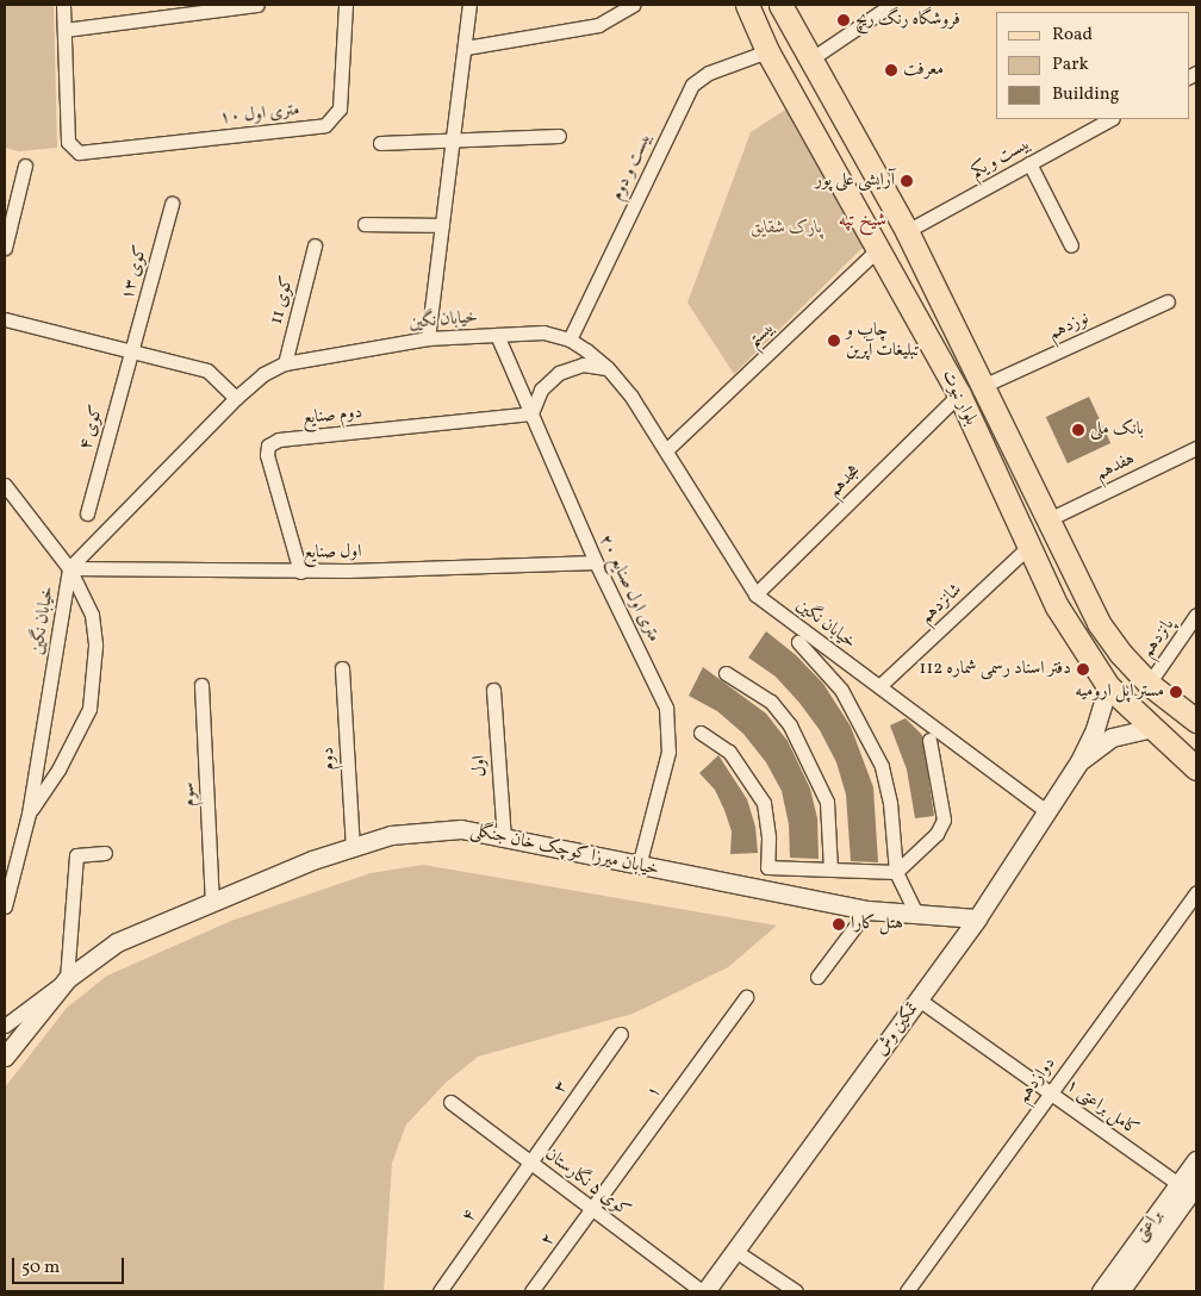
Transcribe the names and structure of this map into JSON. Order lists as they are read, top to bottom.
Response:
{
  "streets": {
    "main road": ["بلوار نبوت"],
    "street": [
      "۱۰ متری اول",
      "بیست و یکم",
      "بیست و دوم",
      "کوی ۱۳",
      "کوی 11",
      "خیابان نگین",
      "نوزدهم",
      "بیستم",
      "دوم صنایع",
      "کوی ۴",
      "هفدهم",
      "هجدهم",
      "اول صنایع",
      "۲۰ متری اول صنایع",
      "شانزدهم",
      "پانزدهم",
      "دوم",
      "اول",
      "سوم",
      "خیابان میرزا کوچک خان جنگلی",
      "تمکین وش",
      "دوازدهم",
      "۳",
      "۱",
      "کامل براعتی ۱",
      "کوی ۵ نگارستان",
      "۴",
      "براعتی",
      "۲"
    ]
  },
  "crossings": [
    ["بیست و یکم", "بلوار نبوت"],
    ["بیست و دوم", "خیابان نگین"],
    ["بیست و دوم", "بلوار نبوت"],
    ["کوی ۱۳", "کوی ۴"],
    ["کوی 11", "خیابان نگین"],
    ["خیابان نگین", "بیستم"],
    ["خیابان نگین", "هجدهم"],
    ["خیابان نگین", "اول صنایع"],
    ["خیابان نگین", "۲۰ متری اول صنایع"],
    ["خیابان نگین", "شانزدهم"],
    ["خیابان نگین", "تمکین وش"],
    ["نوزدهم", "بلوار نبوت"],
    ["بیستم", "بلوار نبوت"],
    ["بلوار نبوت", "هفدهم"],
    ["بلوار نبوت", "هجدهم"],
    ["بلوار نبوت", "شانزدهم"],
    ["بلوار نبوت", "پانزدهم"],
    ["دوم صنایع", "اول صنایع"],
    ["دوم صنایع", "۲۰ متری اول صنایع"],
    ["اول صنایع", "۲۰ متری اول صنایع"],
    ["۲۰ متری اول صنایع", "خیابان میرزا کوچک خان جنگلی"],
    ["دوم", "خیابان میرزا کوچک خان جنگلی"],
    ["اول", "خیابان میرزا کوچک خان جنگلی"],
    ["سوم", "خیابان میرزا کوچک خان جنگلی"],
    ["خیابان میرزا کوچک خان جنگلی", "تمکین وش"],
    ["تمکین وش", "کامل براعتی ۱"],
    ["تمکین وش", "کوی ۵ نگارستان"],
    ["دوازدهم", "کامل براعتی ۱"],
    ["۳", "کوی ۵ نگارستان"],
    ["۳", "۴"],
    ["۱", "کوی ۵ نگارستان"],
    ["۱", "۲"],
    ["کامل براعتی ۱", "براعتی"],
    ["کوی ۵ نگارستان", "۴"],
    ["کوی ۵ نگارستان", "۲"]
  ],
  "districts": ["شیخ تپه"],
  "parks": ["پارک شقایق"],
  "places": [
    "فروشگاه رنگ ریچ",
    "معرفت",
    "آرایشی علی پور",
    "چاپ و تبلیغات آپرین",
    "بانک ملی",
    "دفتر اسناد رسمی شماره 112",
    "مستر اپل ارومیه",
    "هتل کارا"
  ],
  "legend": ["Road", "Park", "Building"],
  "scale_bar": "50 m"
}
